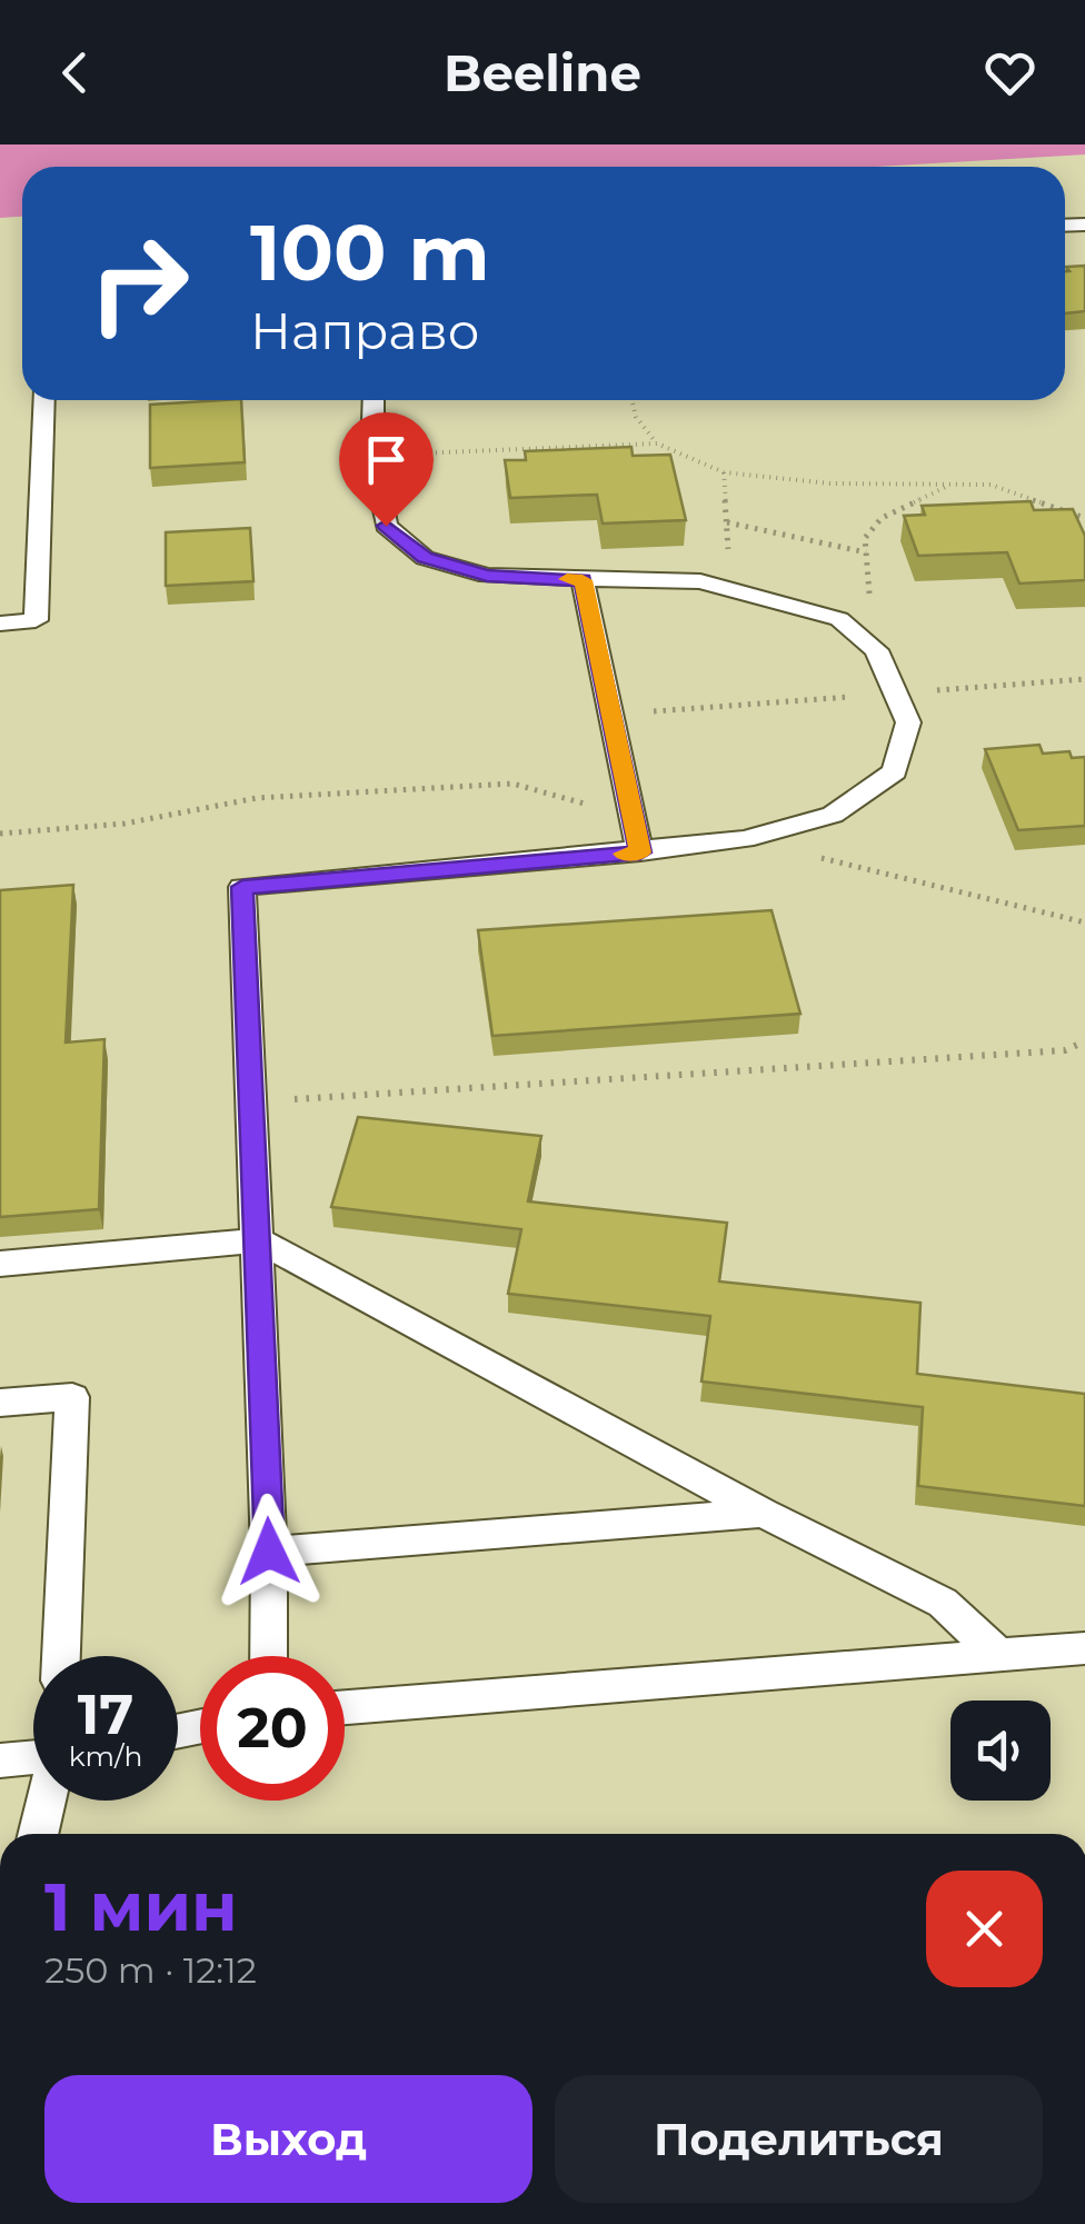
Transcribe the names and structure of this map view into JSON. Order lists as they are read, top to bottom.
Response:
{
  "page": {
    "header": "Beeline",
    "turn": ["100 m", "Направо"],
    "speed": "17 km/h",
    "limit": "20",
    "heading": ["1 мин", "250 m · 12:12"],
    "buttons": ["Выход", "Поделиться"]
  }
}
